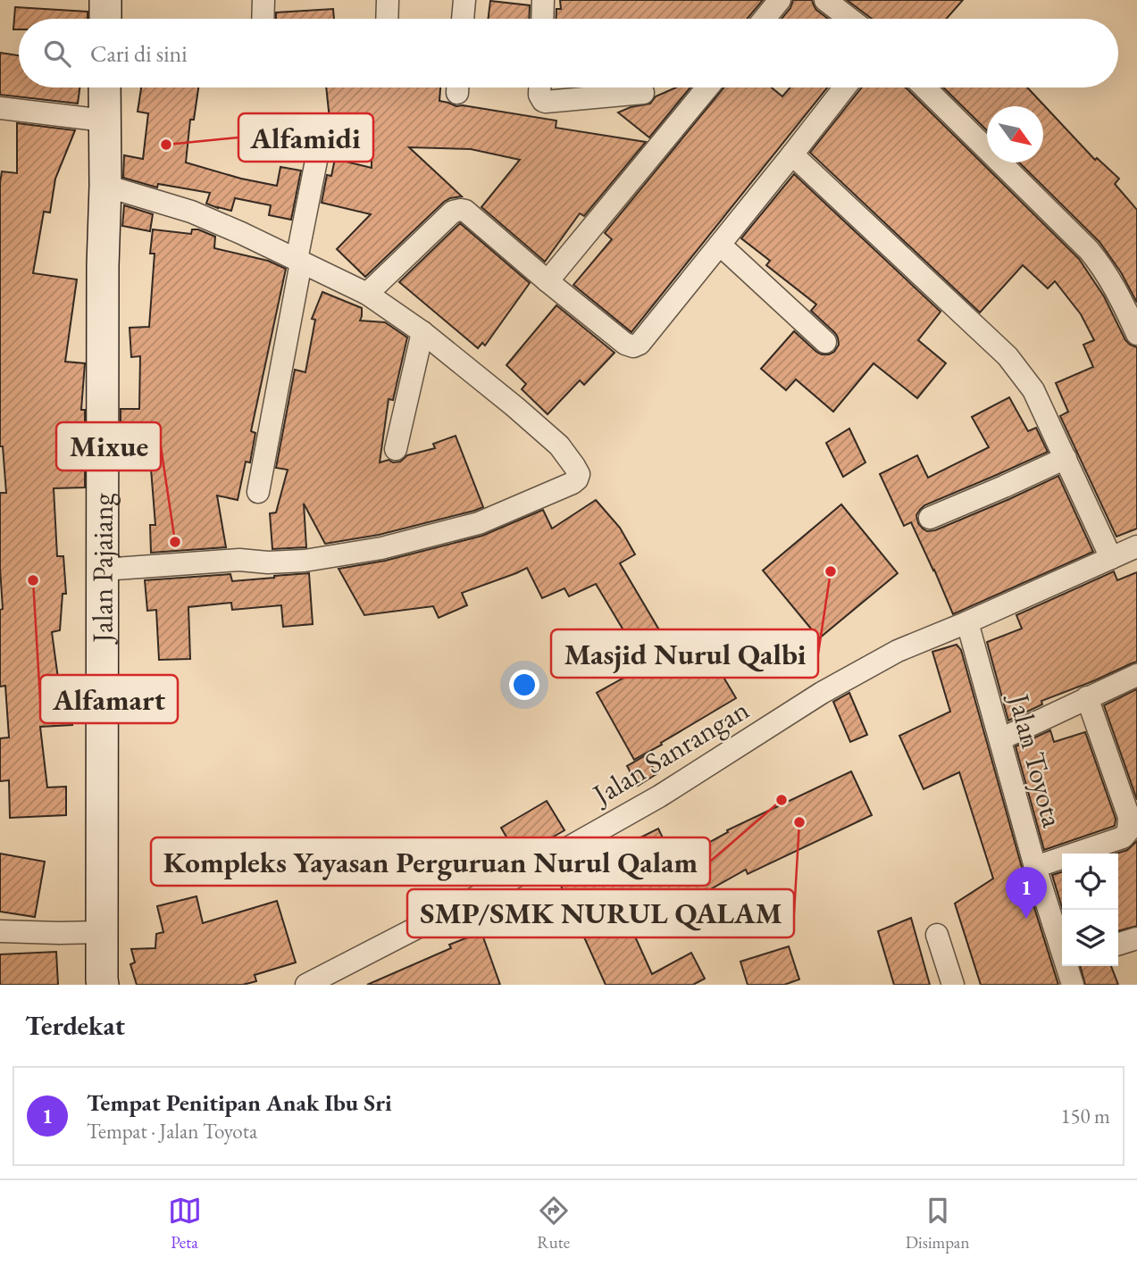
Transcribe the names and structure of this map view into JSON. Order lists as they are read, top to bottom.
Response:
{
  "streets": {
    "main road": ["Jalan Pajaiang"],
    "street": ["Jalan Sanrangan", "Jalan Toyota"]
  },
  "crossings": [
    ["Jalan Sanrangan", "Jalan Toyota"]
  ],
  "places": [
    "Alfamidi",
    "Mixue",
    "Masjid Nurul Qalbi",
    "Alfamart",
    "Kompleks Yayasan Perguruan Nurul Qalam",
    "SMP/SMK NURUL QALAM"
  ],
  "north": "bottom right",
  "page": {
    "search": "Cari di sini",
    "pins": "1",
    "heading": "Terdekat",
    "list": [
      {
        "mark": "1",
        "name": "Tempat Penitipan Anak Ibu Sri",
        "note": "Tempat · Jalan Toyota",
        "value": "150 m"
      }
    ],
    "nav": ["Peta", "Rute", "Disimpan"]
  }
}
